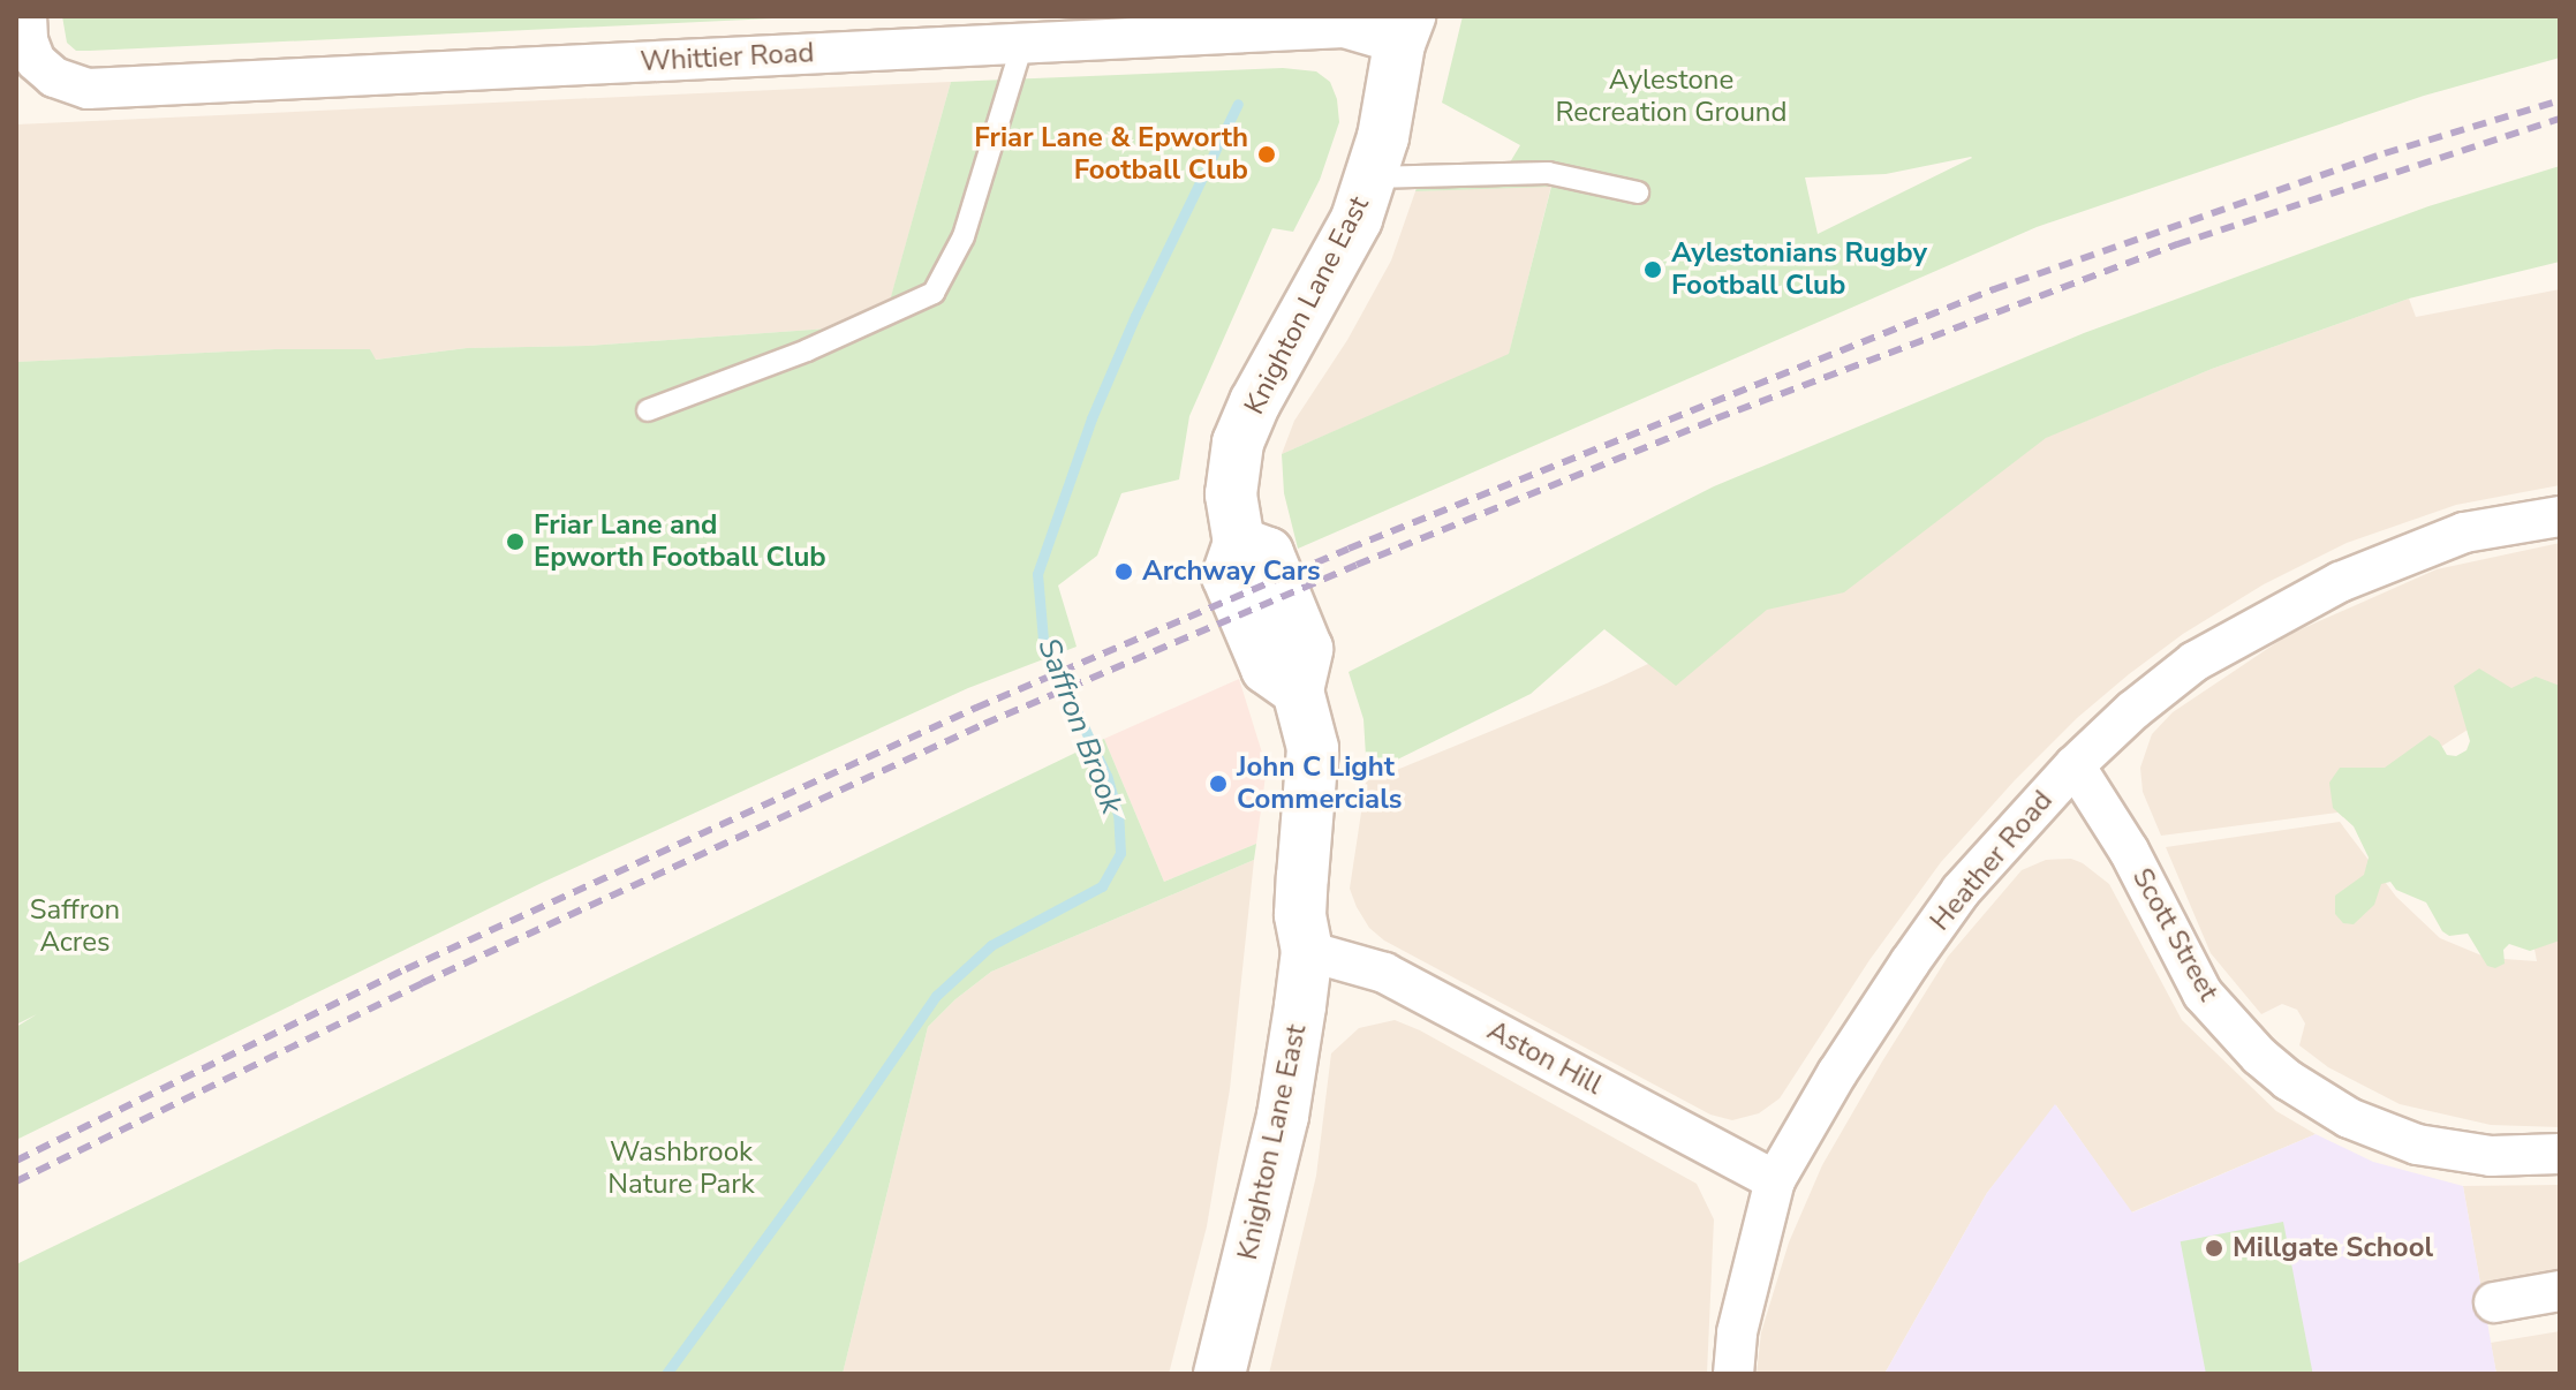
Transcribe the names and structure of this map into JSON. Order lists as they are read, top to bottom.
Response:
{
  "streets": {
    "street": [
      "Whittier Road",
      "Knighton Lane East",
      "Heather Road",
      "Scott Street",
      "Aston Hill"
    ]
  },
  "crossings": [
    ["Whittier Road", "Knighton Lane East"],
    ["Knighton Lane East", "Aston Hill"],
    ["Heather Road", "Scott Street"],
    ["Heather Road", "Aston Hill"]
  ],
  "water": ["Saffron Brook"],
  "parks": ["Aylestone Recreation Ground", "Saffron Acres", "Washbrook Nature Park"],
  "places": [
    "Friar Lane & Epworth Football Club",
    "Aylestonians Rugby Football Club",
    "Friar Lane and Epworth Football Club",
    "Archway Cars",
    "John C Light Commercials",
    "Millgate School"
  ]
}
